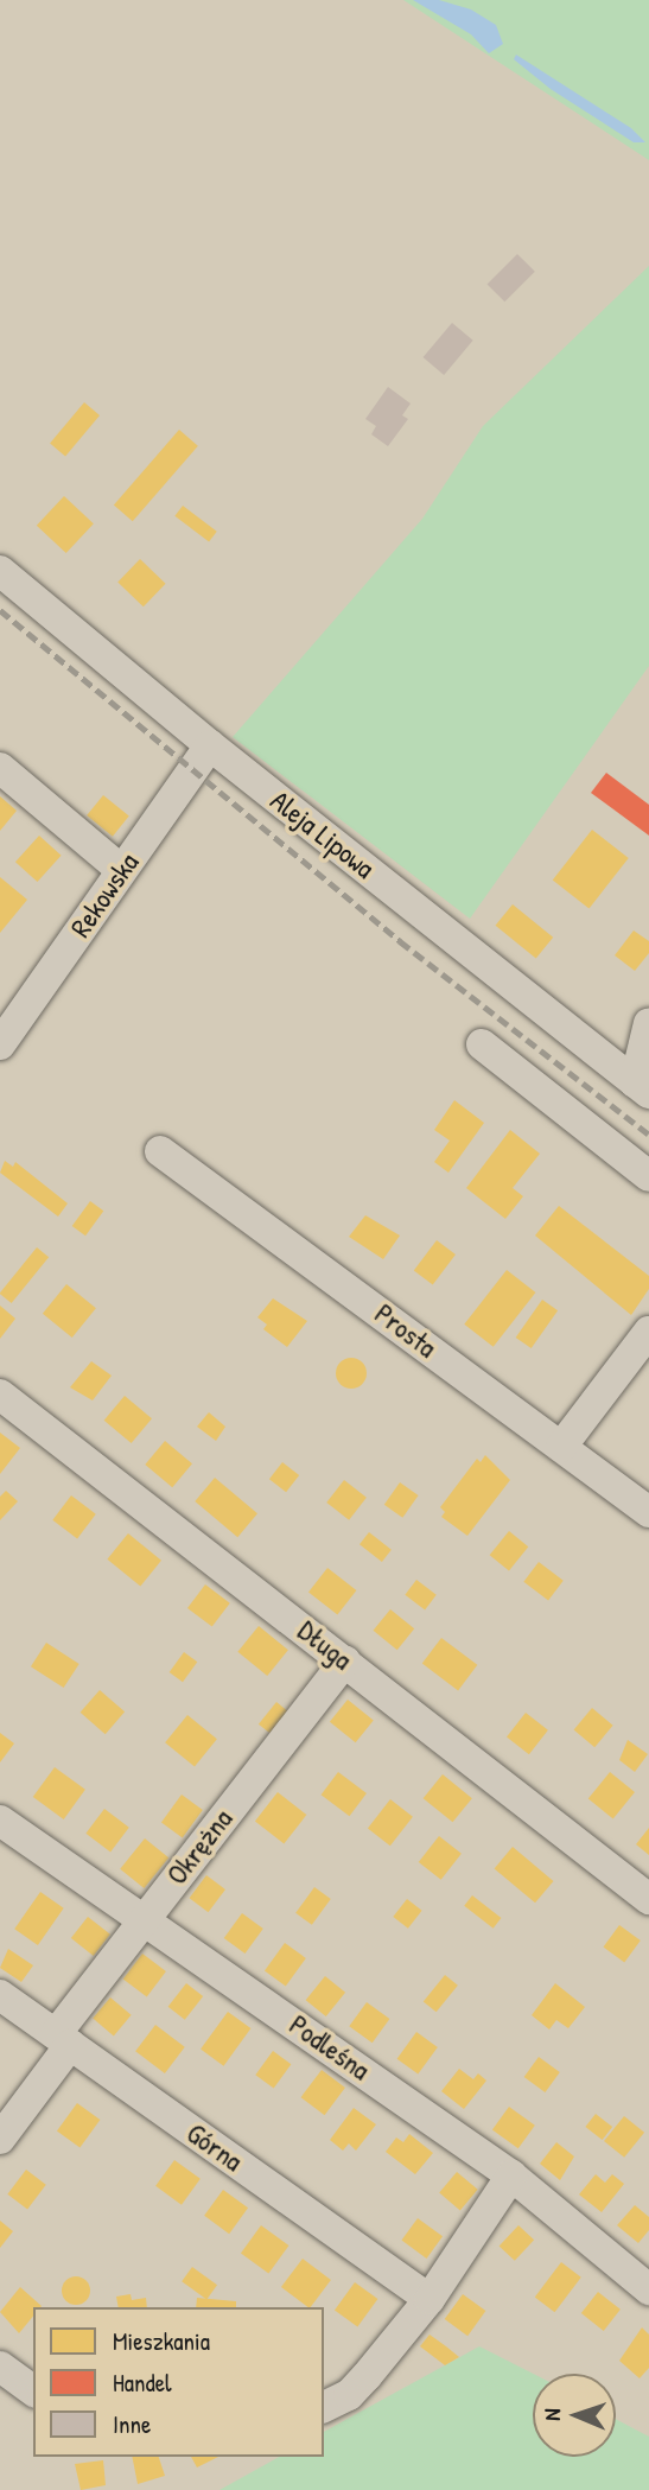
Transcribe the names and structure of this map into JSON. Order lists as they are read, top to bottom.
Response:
{
  "streets": {
    "street": [
      "Aleja Lipowa",
      "Rekowska",
      "Prosta",
      "Długa",
      "Okrężna",
      "Podleśna",
      "Górna"
    ]
  },
  "crossings": [
    ["Aleja Lipowa", "Rekowska"],
    ["Długa", "Okrężna"],
    ["Okrężna", "Podleśna"],
    ["Okrężna", "Górna"]
  ],
  "legend": ["Mieszkania", "Handel", "Inne"],
  "north": "left"
}
